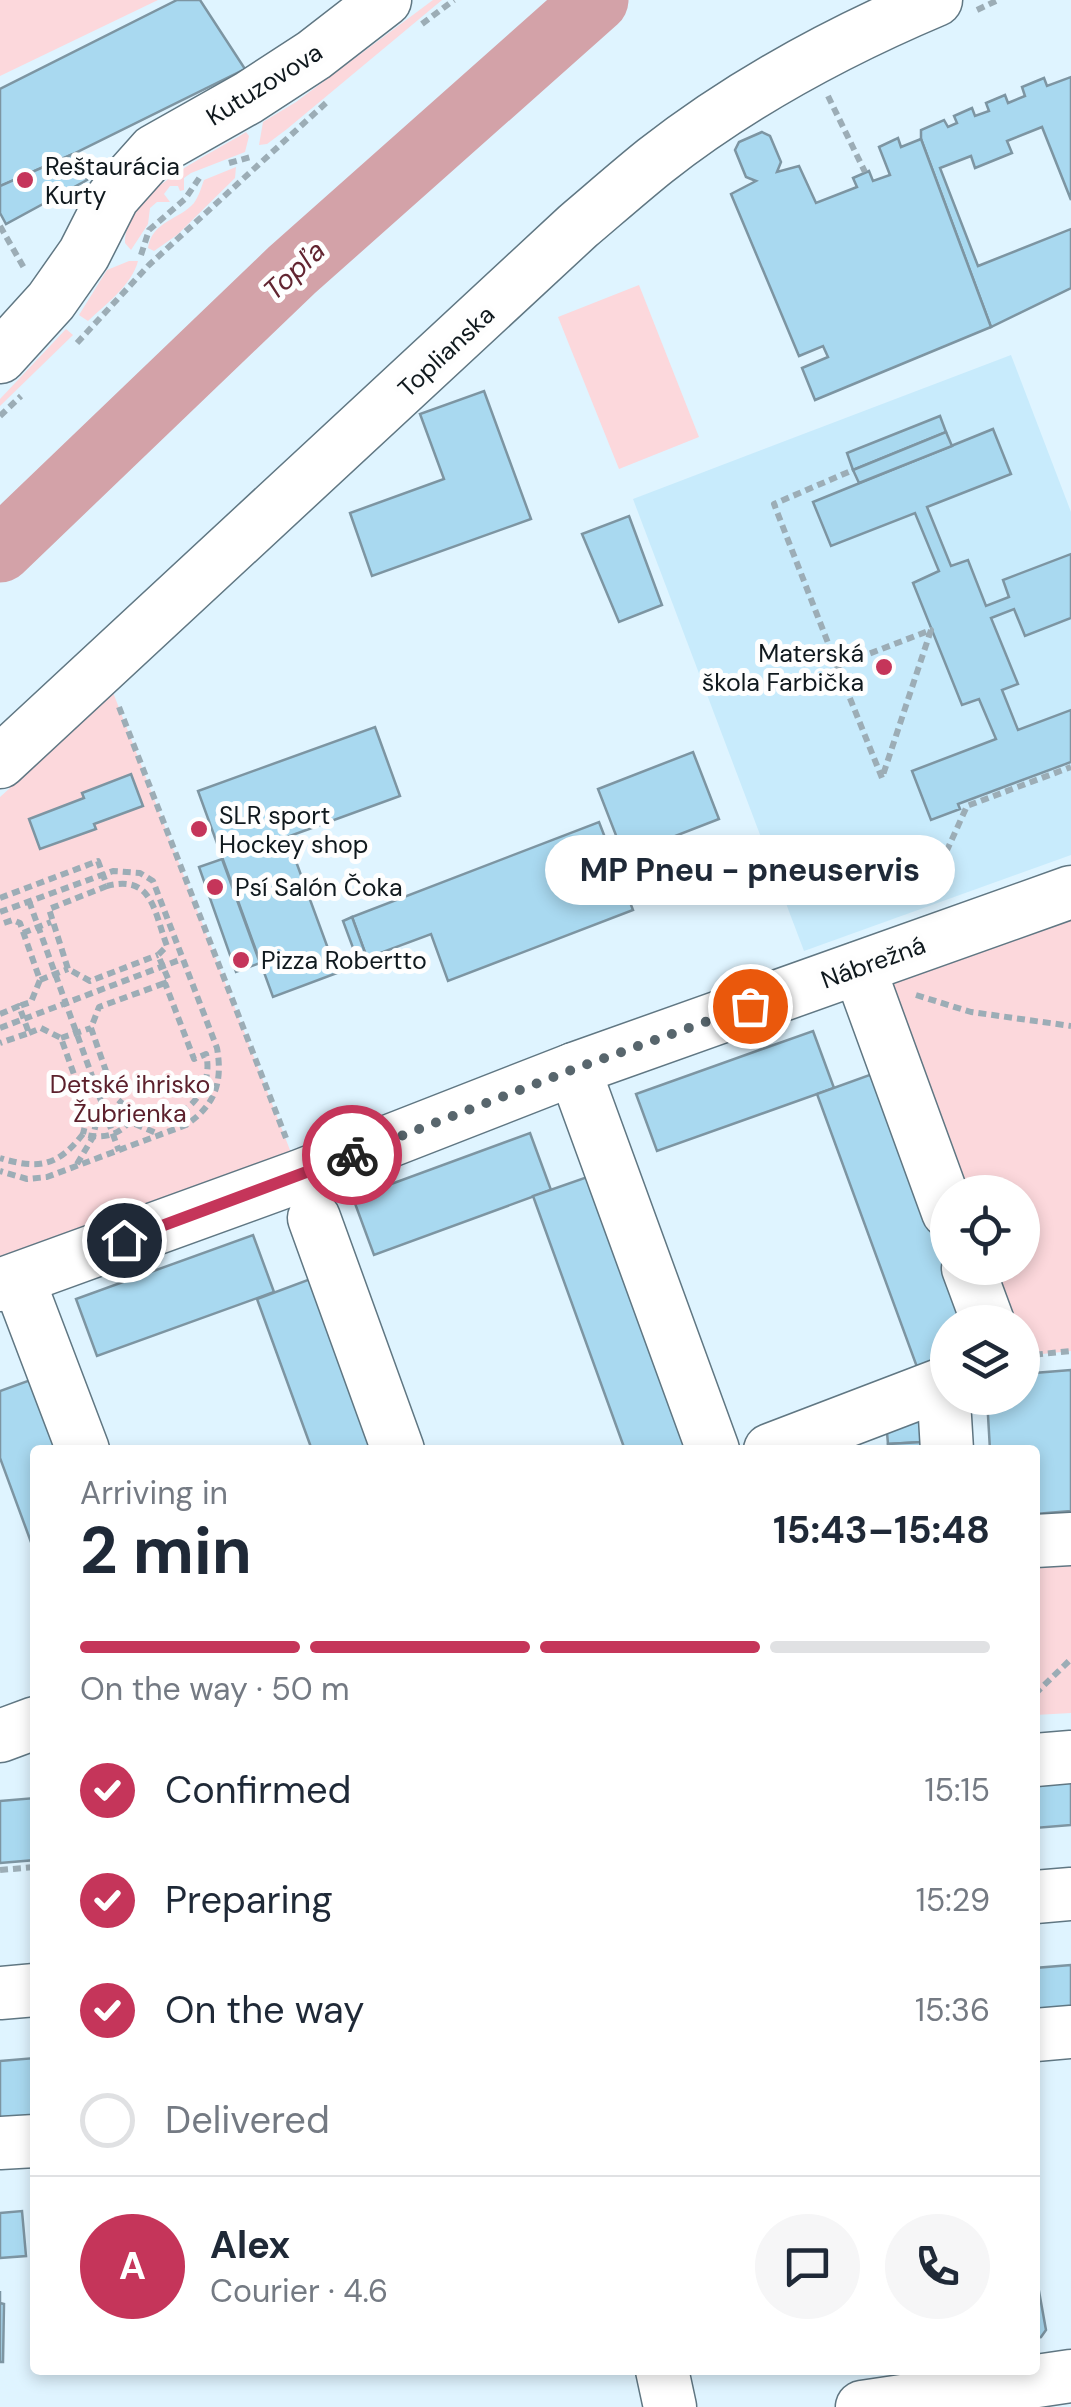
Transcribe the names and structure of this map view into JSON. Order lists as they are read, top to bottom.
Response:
{
  "streets": {
    "street": ["Kutuzovova", "Toplianska", "Nábrežná"]
  },
  "water": ["Topľa"],
  "parks": ["Detské ihrisko Žubrienka"],
  "places": [
    "Reštaurácia Kurty",
    "Materská škola Farbička",
    "SLR sport Hockey shop",
    "Psí Salón Čoka",
    "Pizza Robertto",
    "MP Pneu - pneuservis"
  ],
  "page": {
    "bubble": "MP Pneu - pneuservis",
    "heading": ["2 min", "Arriving in", "15:43–15:48"],
    "panel": ["Alex", "Courier · 4.6"],
    "bar": "On the way · 50 m",
    "list": [
      ["Confirmed", "15:15"],
      ["Preparing", "15:29"],
      ["On the way", "15:36"],
      "Delivered"
    ],
    "round": "A"
  }
}
